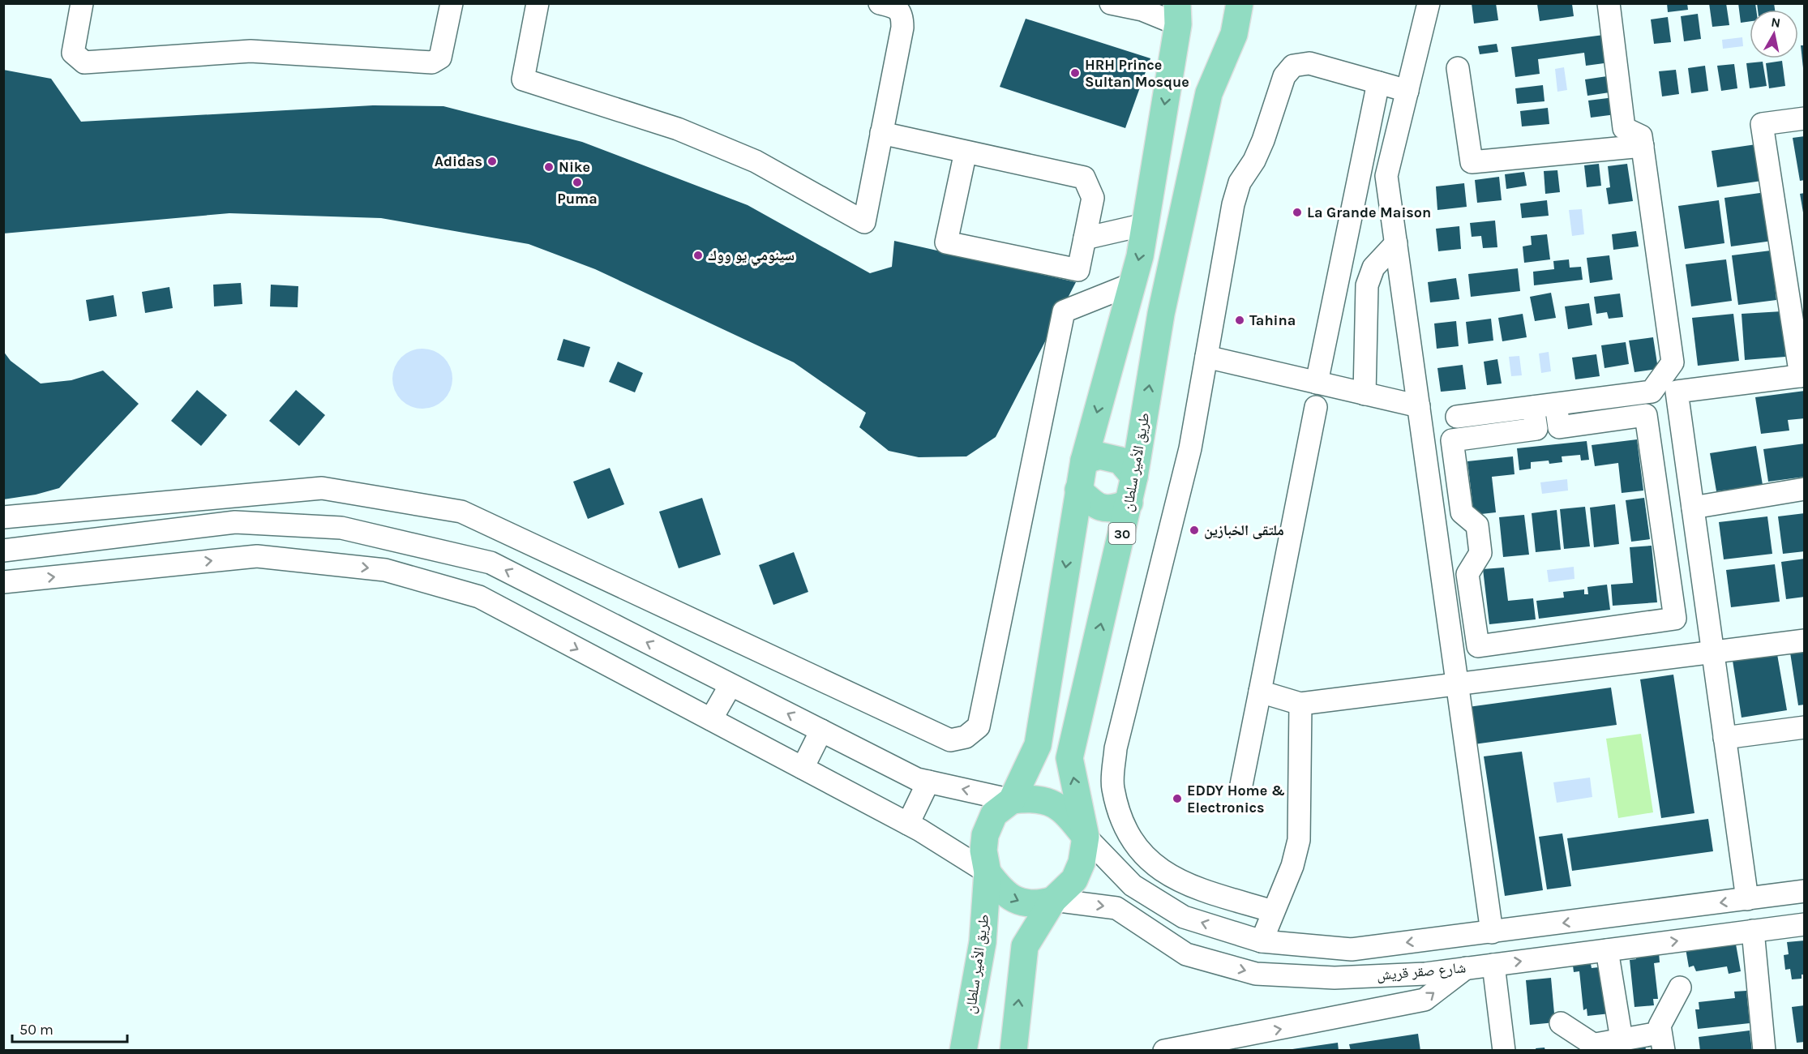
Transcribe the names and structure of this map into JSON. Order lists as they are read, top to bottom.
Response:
{
  "streets": {
    "main road": ["طريق الأمير سلطان", "30"],
    "street": ["شارع صقر قريش"]
  },
  "crossings": [
    ["طريق الأمير سلطان", "شارع صقر قريش"]
  ],
  "places": [
    "HRH Prince Sultan Mosque",
    "Adidas",
    "Nike",
    "Puma",
    "La Grande Maison",
    "سينومي يو ووك",
    "Tahina",
    "ملتقى الخبازين",
    "EDDY Home & Electronics"
  ],
  "scale_bar": "50 m",
  "north": "top"
}
